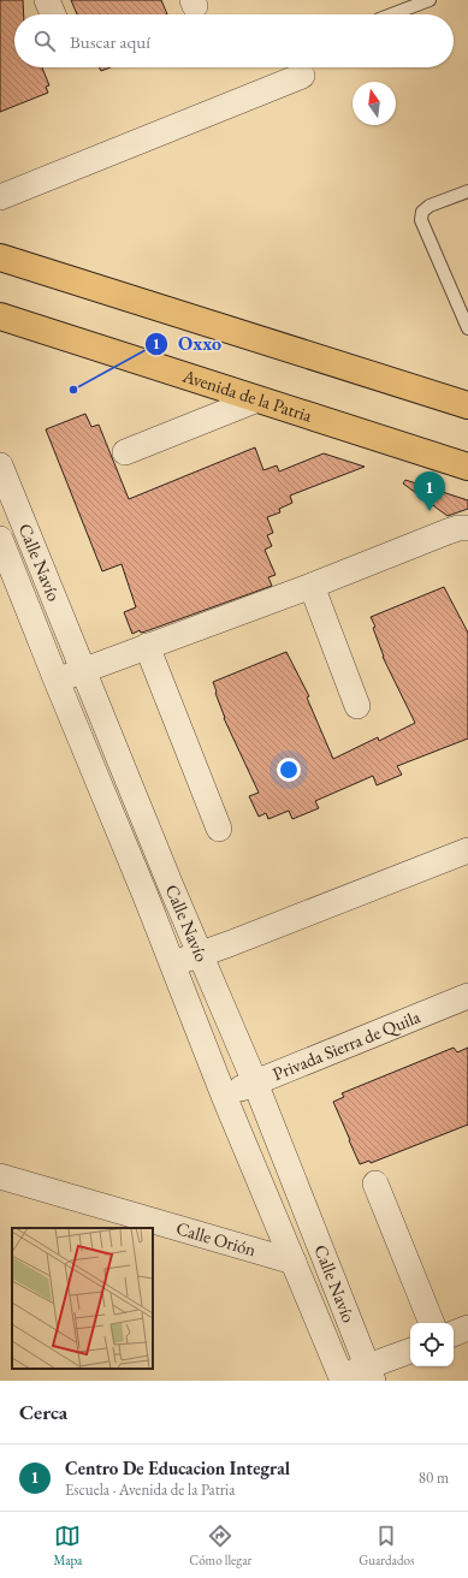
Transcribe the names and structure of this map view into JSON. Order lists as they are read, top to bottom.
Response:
{
  "streets": {
    "main road": ["Avenida de la Patria"],
    "street": ["Calle Navío", "Privada Sierra de Quila", "Calle Orión"]
  },
  "crossings": [
    ["Calle Navío", "Privada Sierra de Quila"],
    ["Calle Navío", "Calle Orión"]
  ],
  "places": ["Oxxo"],
  "north": "top",
  "page": {
    "search": "Buscar aquí",
    "pins": "1",
    "heading": "Cerca",
    "list": [
      {
        "mark": "1",
        "name": "Centro De Educacion Integral",
        "note": "Escuela · Avenida de la Patria",
        "value": "80 m"
      }
    ],
    "nav": ["Mapa", "Cómo llegar", "Guardados"]
  }
}
